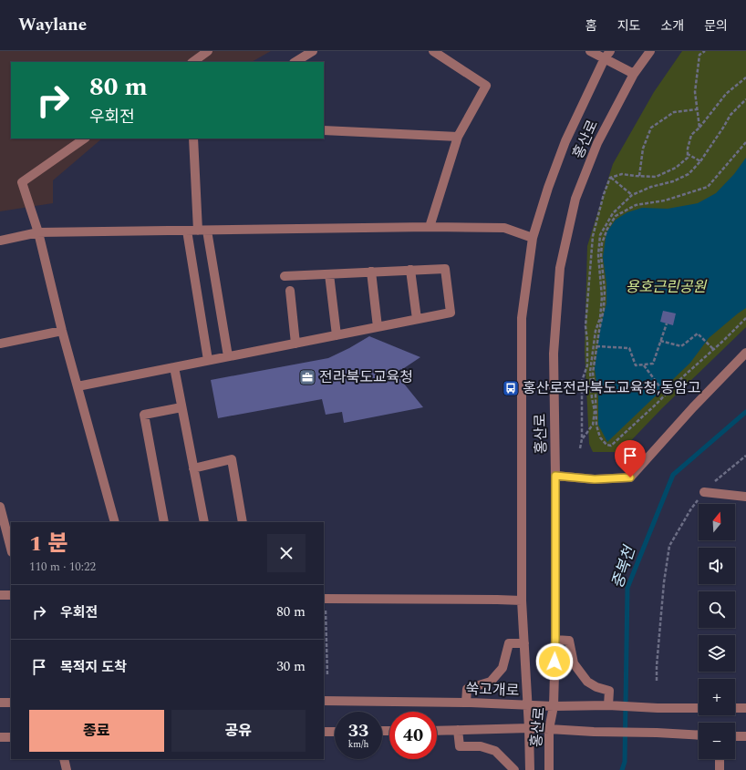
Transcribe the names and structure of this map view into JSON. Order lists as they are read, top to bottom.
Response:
{
  "streets": {
    "street": ["홍산로", "쑥고개로"]
  },
  "crossings": [
    ["홍산로", "쑥고개로"]
  ],
  "water": ["중복천"],
  "parks": ["용호근린공원"],
  "places": {
    "office": ["전라북도교육청"],
    "bus stop": ["홍산로전라북도교육청,동암고"]
  },
  "north": "top",
  "page": {
    "header": "Waylane",
    "nav": [
      "홈",
      "지도",
      "소개",
      "문의"
    ],
    "turn": ["80 m", "우회전"],
    "map_buttons": ["+", "−"],
    "heading": ["1 분", "110 m · 10:22"],
    "list": [
      {
        "name": "우회전",
        "value": "80 m"
      },
      {
        "name": "목적지 도착",
        "value": "30 m"
      }
    ],
    "buttons": ["종료", "공유"],
    "speed": "33 km/h",
    "limit": "40"
  }
}
